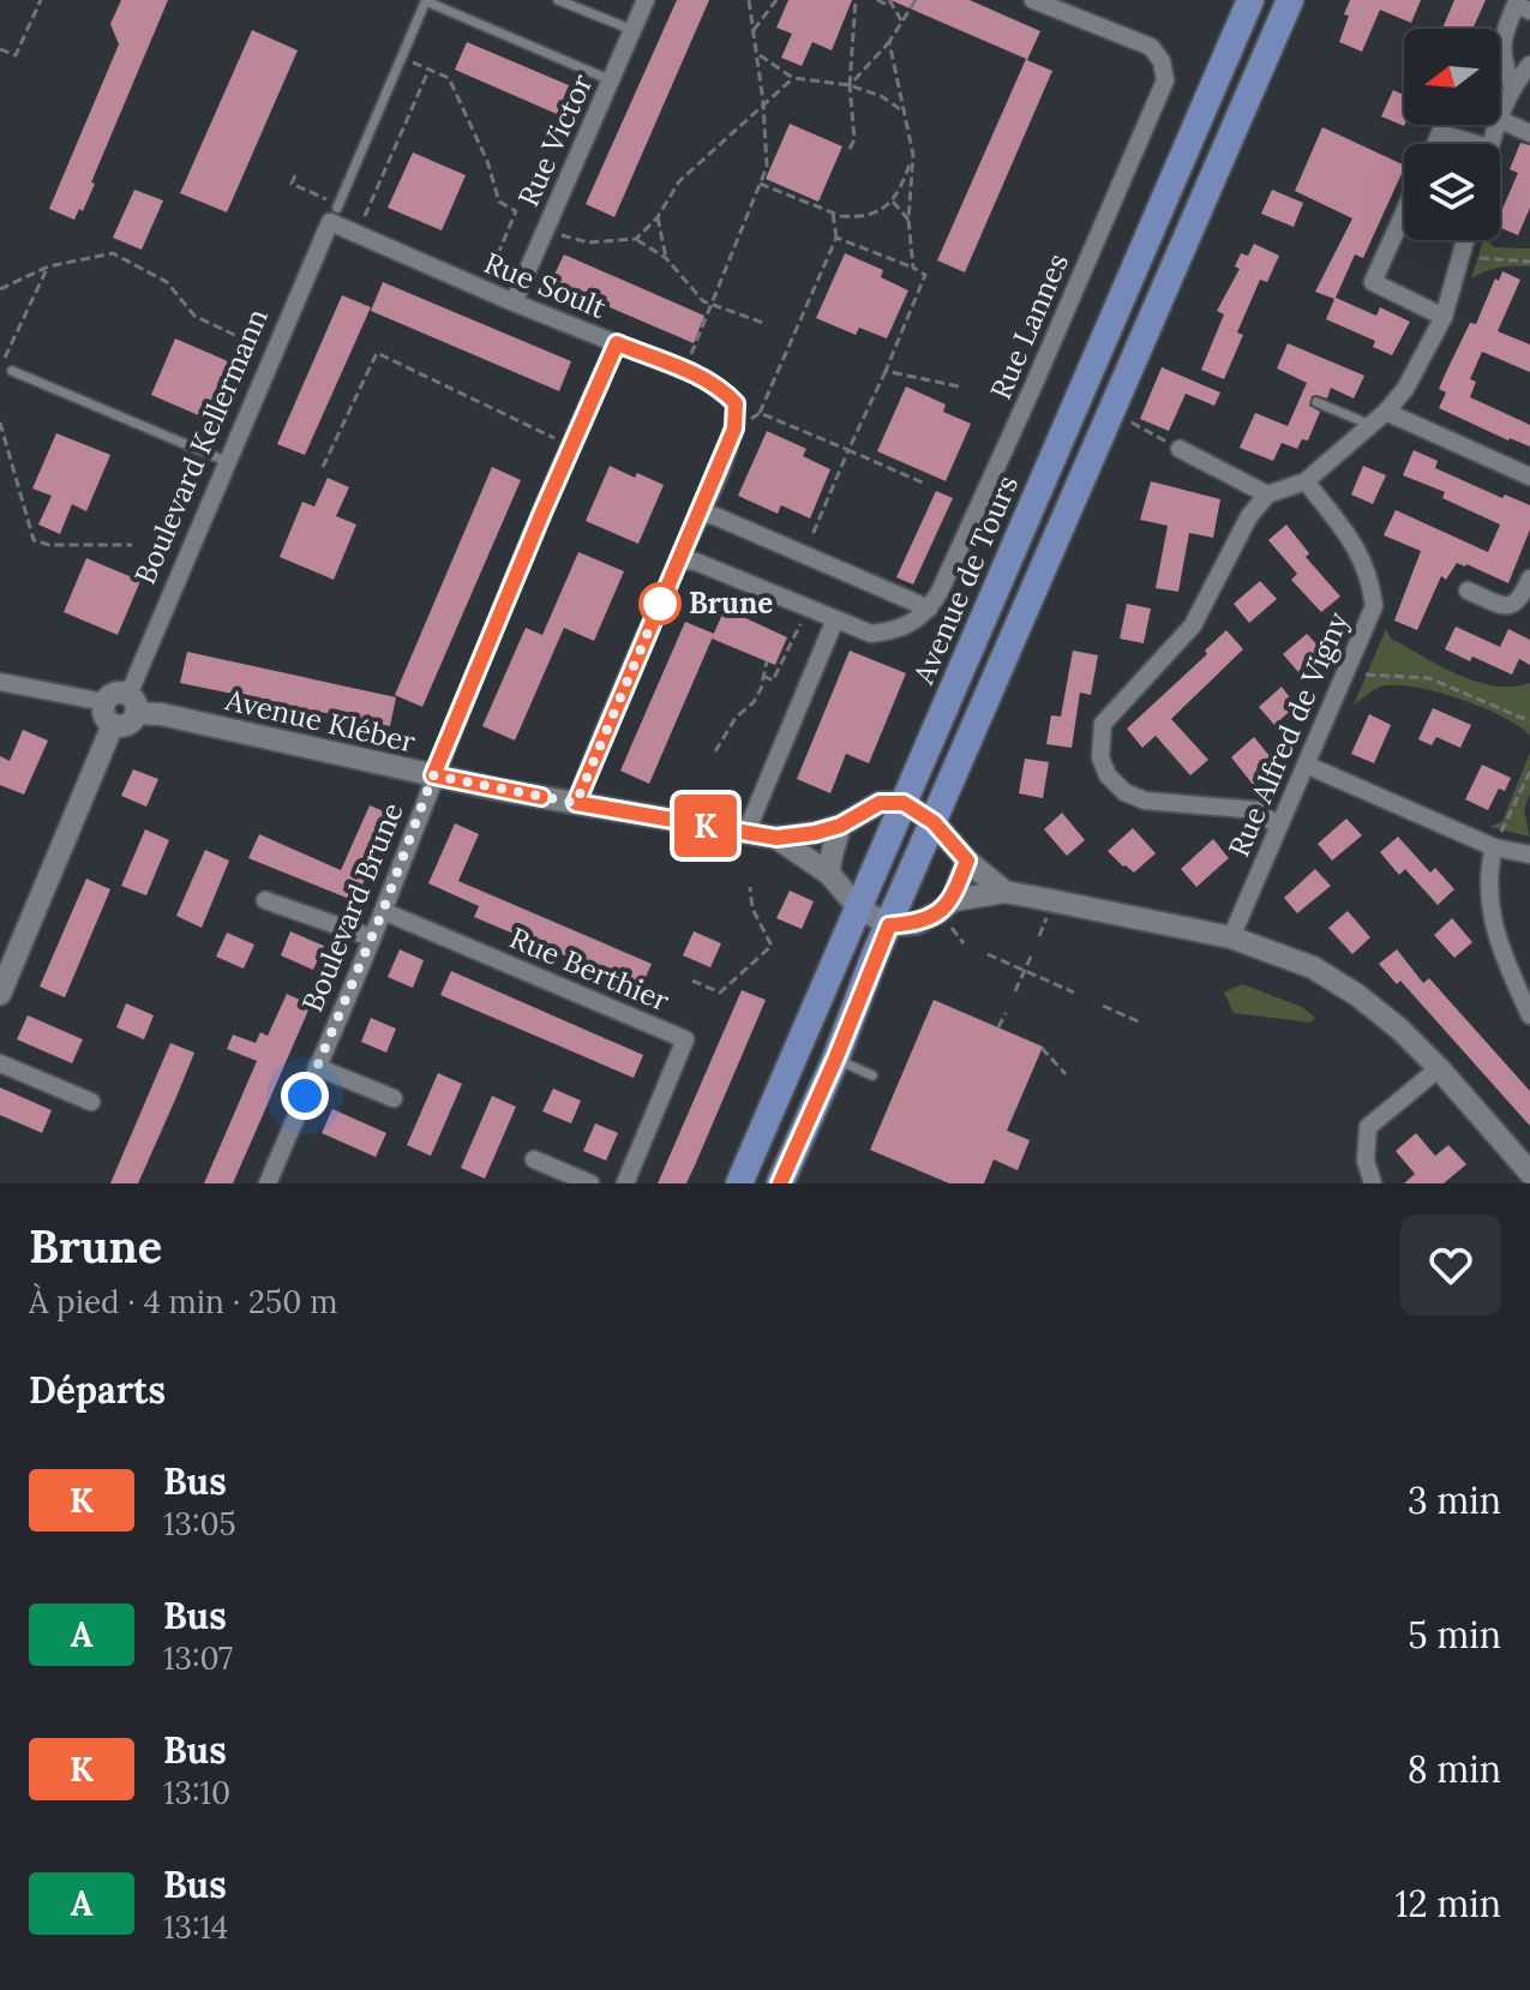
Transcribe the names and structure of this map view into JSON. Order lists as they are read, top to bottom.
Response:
{
  "streets": {
    "main road": ["Avenue de Tours"],
    "street": [
      "Rue Victor",
      "Rue Soult",
      "Rue Lannes",
      "Boulevard Kellermann",
      "Avenue Kléber",
      "Rue Alfred de Vigny",
      "Boulevard Brune",
      "Rue Berthier"
    ]
  },
  "crossings": [
    ["Rue Victor", "Rue Soult"],
    ["Rue Soult", "Boulevard Kellermann"],
    ["Rue Soult", "Boulevard Brune"],
    ["Boulevard Kellermann", "Avenue Kléber"],
    ["Avenue Kléber", "Boulevard Brune"],
    ["Boulevard Brune", "Rue Berthier"]
  ],
  "places": ["Brune"],
  "lines": ["bus line K"],
  "north": "left",
  "page": {
    "on_map": "K",
    "heading": [
      ["Brune", "À pied · 4 min · 250 m"],
      "Départs"
    ],
    "list": [
      {
        "mark": "K",
        "name": "Bus",
        "note": "13:05",
        "value": "3 min"
      },
      {
        "mark": "A",
        "name": "Bus",
        "note": "13:07",
        "value": "5 min"
      },
      {
        "mark": "K",
        "name": "Bus",
        "note": "13:10",
        "value": "8 min"
      },
      {
        "mark": "A",
        "name": "Bus",
        "note": "13:14",
        "value": "12 min"
      }
    ]
  }
}
